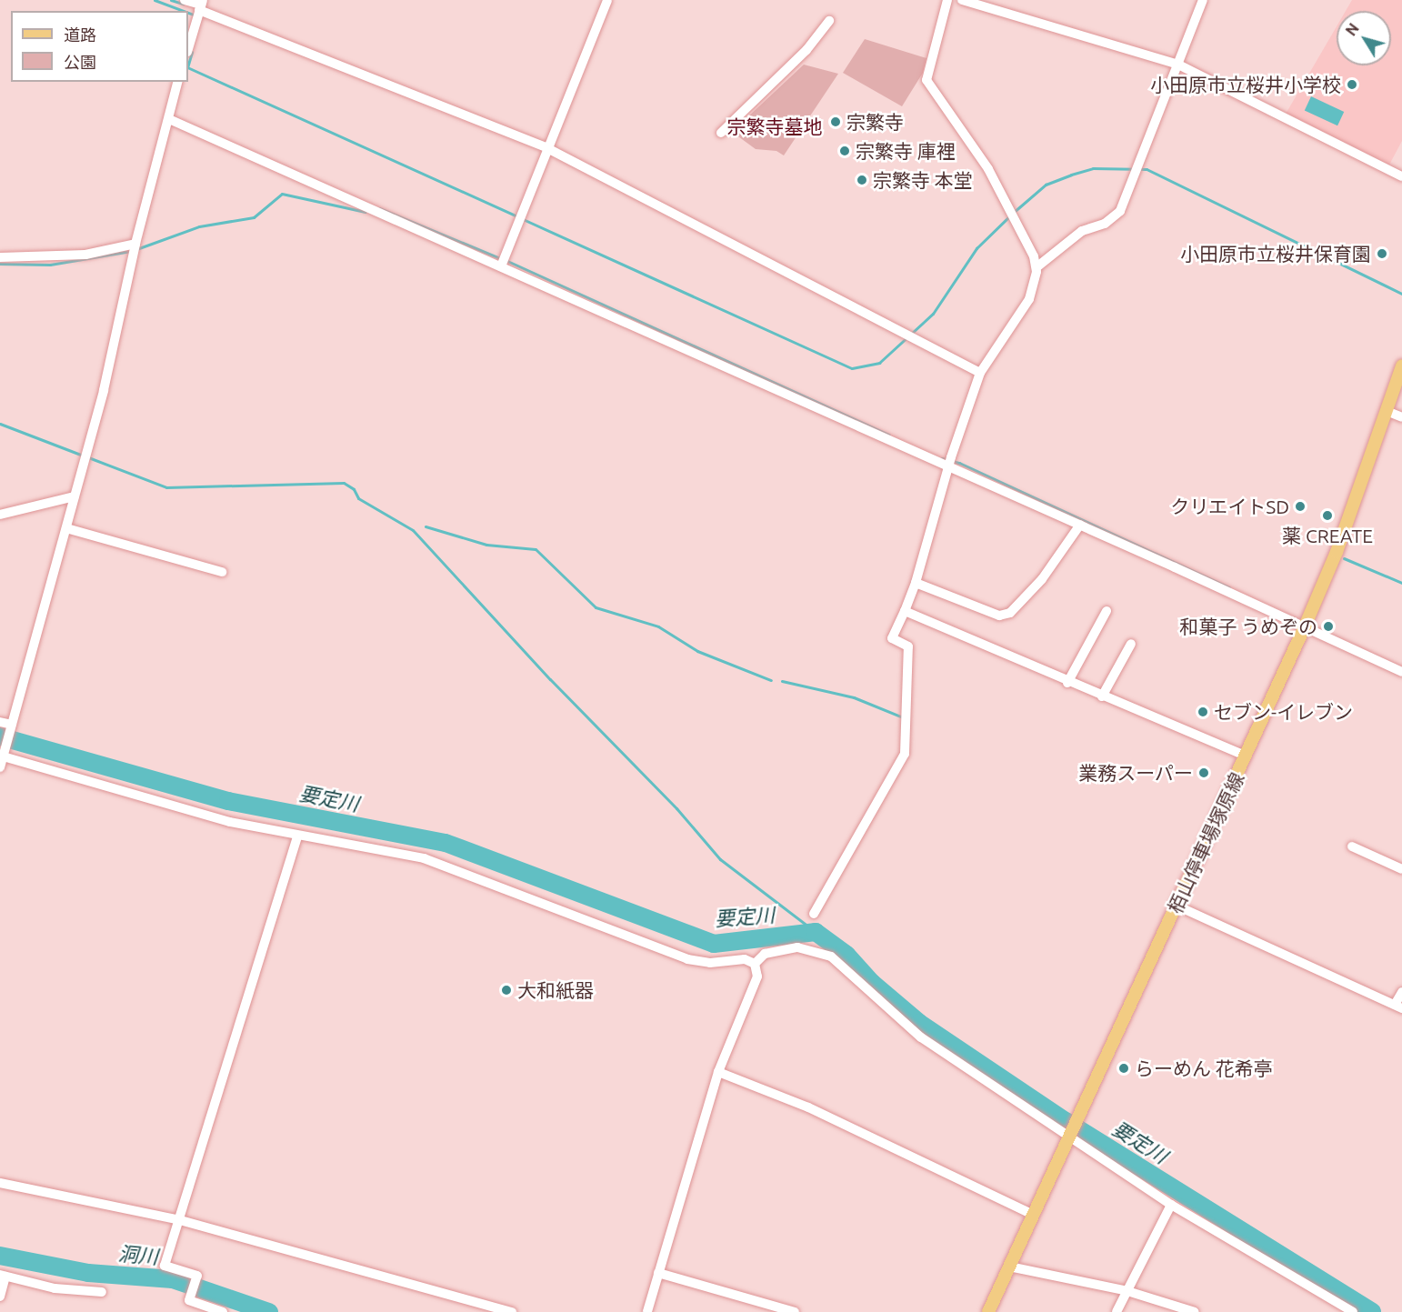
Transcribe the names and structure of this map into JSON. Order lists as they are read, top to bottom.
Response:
{
  "streets": {
    "main road": ["栢山停車場塚原線"]
  },
  "water": ["要定川", "洞川"],
  "parks": ["宗繁寺墓地"],
  "places": [
    "小田原市立桜井小学校",
    "宗繁寺",
    "宗繁寺 庫裡",
    "宗繁寺 本堂",
    "小田原市立桜井保育園",
    "クリエイトSD",
    "薬 CREATE",
    "和菓子 うめぞの",
    "セブン-イレブン",
    "業務スーパー",
    "大和紙器",
    "らーめん 花希亭"
  ],
  "legend": ["道路", "公園"],
  "north": "top left"
}
